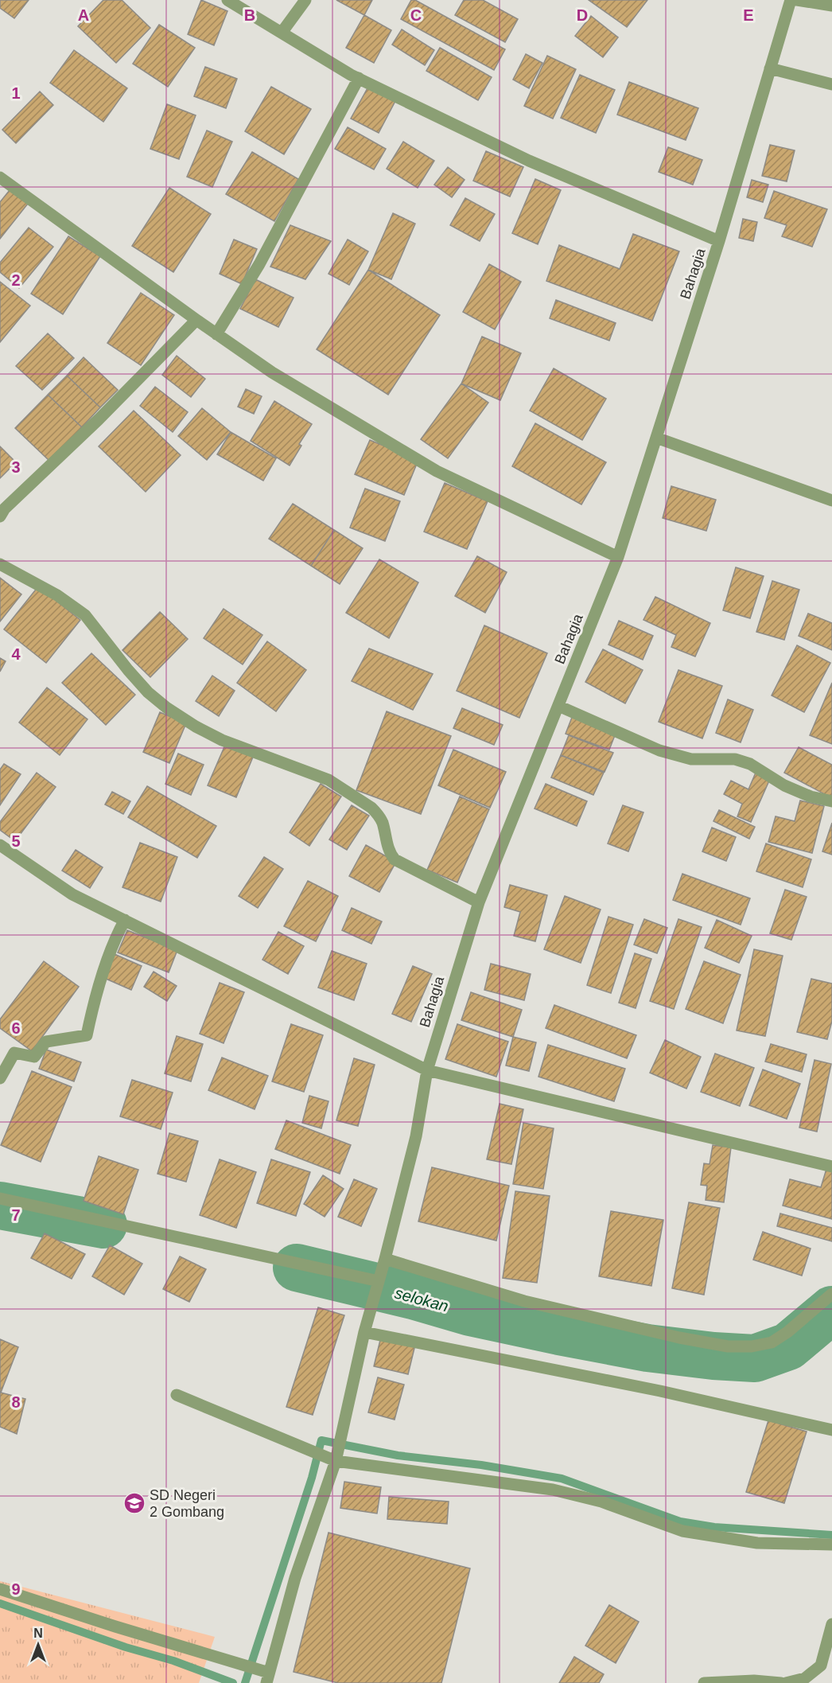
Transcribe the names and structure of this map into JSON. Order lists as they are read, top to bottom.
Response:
{
  "streets": {
    "street": ["Bahagia"]
  },
  "water": ["selokan"],
  "places": {
    "school or university": ["SD Negeri 2 Gombang"]
  },
  "north": "top",
  "grid": {
    "columns": [
      "A",
      "B",
      "C",
      "D",
      "E"
    ],
    "rows": [
      "1",
      "2",
      "3",
      "4",
      "5",
      "6",
      "7",
      "8",
      "9"
    ]
  }
}
